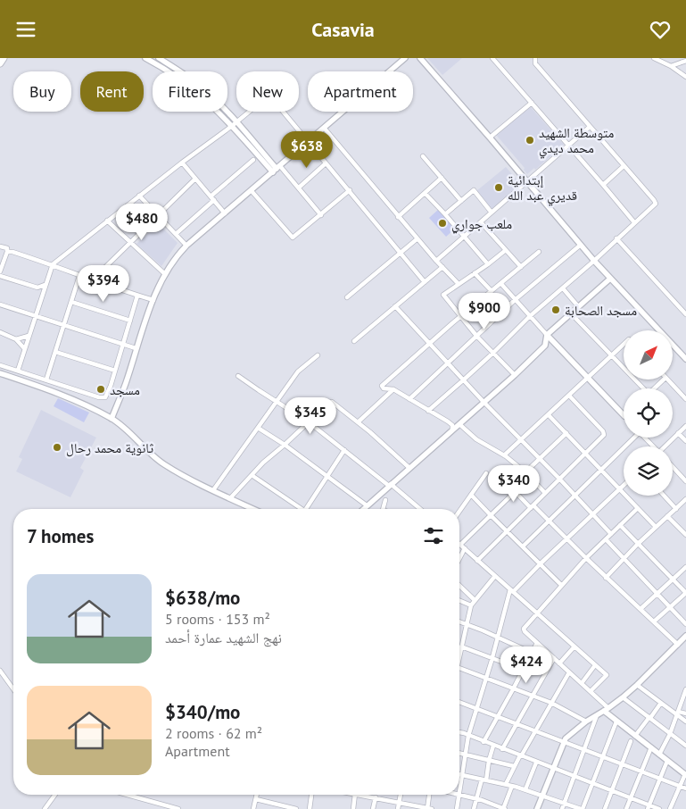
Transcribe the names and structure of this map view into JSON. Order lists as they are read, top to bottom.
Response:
{
  "places": [
    "متوسطة الشهيد محمد ديدي",
    "إبتدائية قديري عبد الله",
    "ملعب جواري",
    "مسجد الصحابة",
    "مسجد",
    "ثانوية محمد رحال"
  ],
  "north": "top right",
  "page": {
    "header": "Casavia",
    "chip": [
      "Buy",
      "Rent",
      "Filters",
      "New",
      "Apartment"
    ],
    "price": [
      "$638",
      "$480",
      "$394",
      "$900",
      "$345",
      "$340",
      "$424"
    ],
    "heading": "7 homes",
    "list": [
      {
        "name": "$638/mo",
        "note": "5 rooms · 153 m² · نهج الشهيد عمارة أحمد"
      },
      {
        "name": "$340/mo",
        "note": "2 rooms · 62 m² · Apartment"
      }
    ]
  }
}
